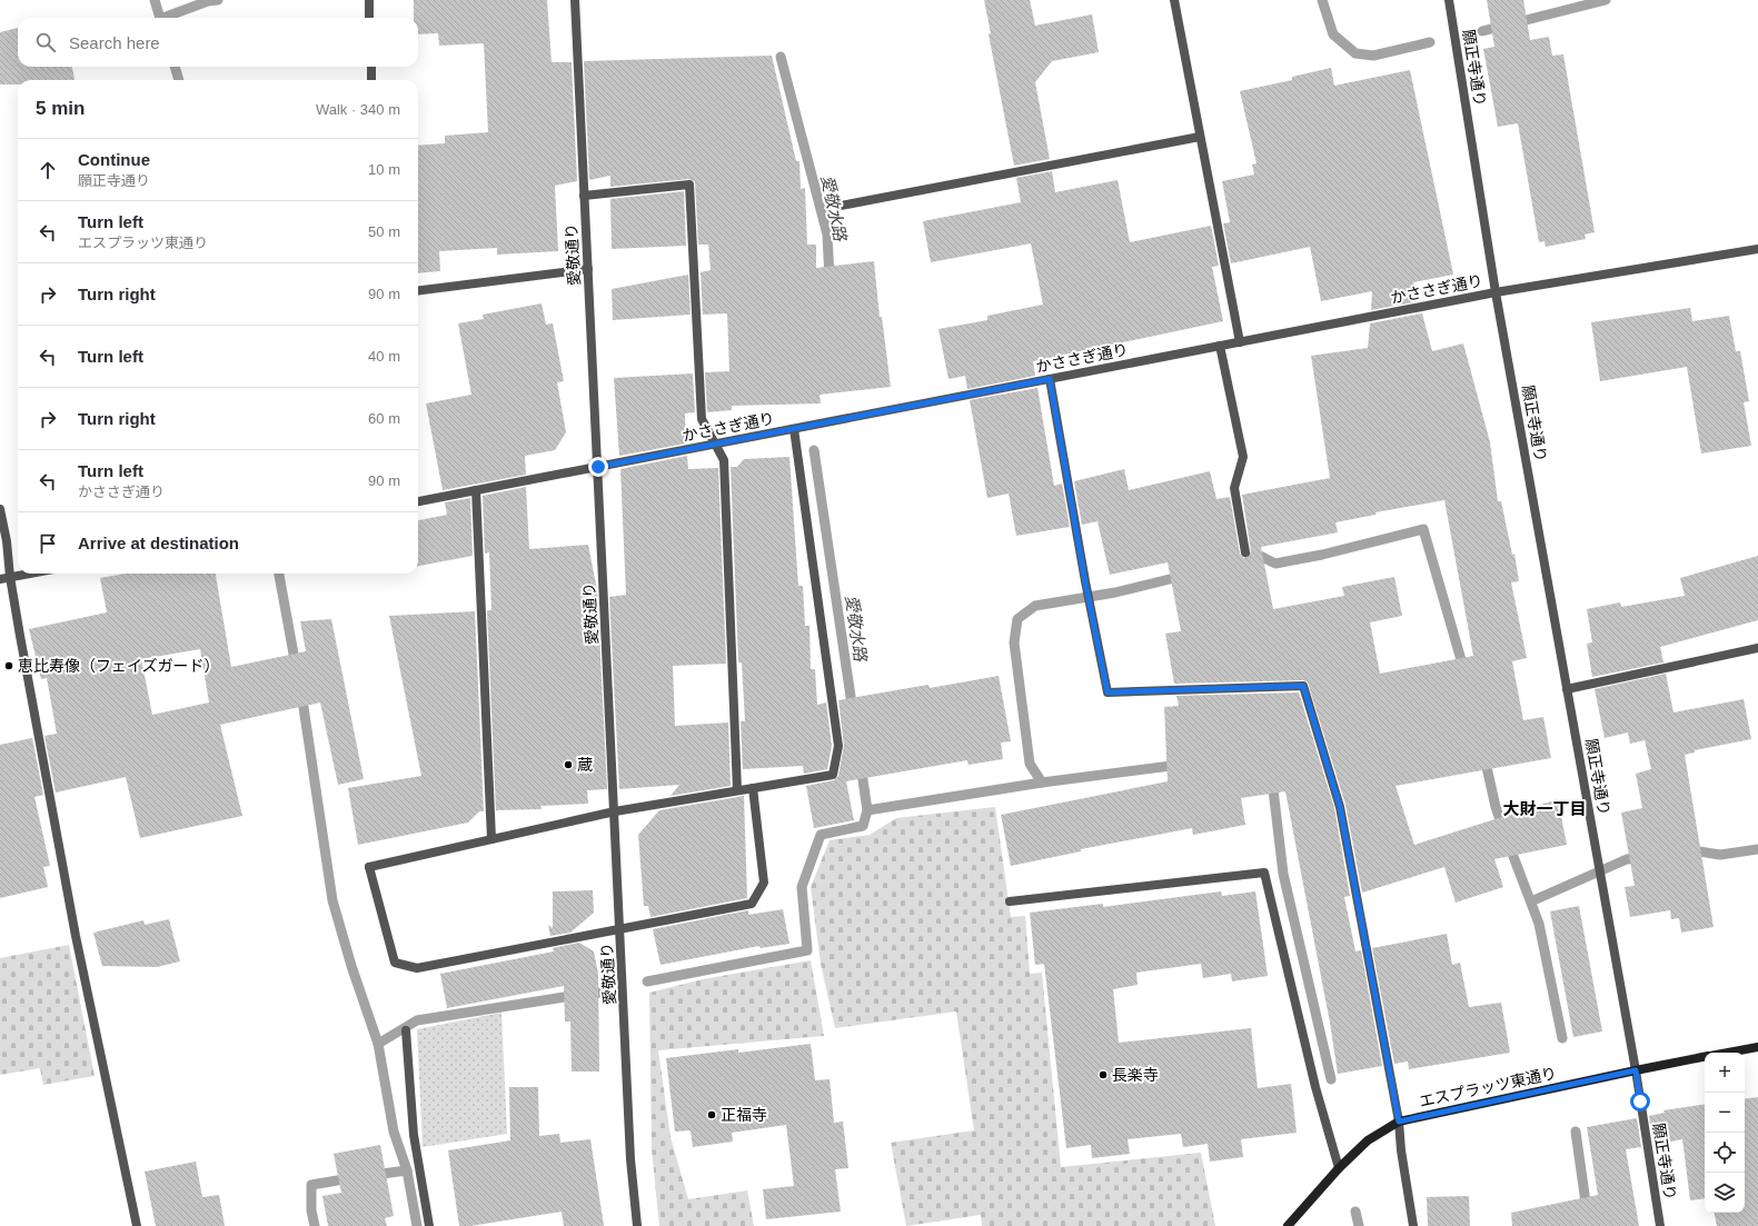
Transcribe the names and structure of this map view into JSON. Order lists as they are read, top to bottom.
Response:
{
  "streets": {
    "street": [
      "願正寺通り",
      "愛敬通り",
      "かささぎ通り",
      "エスプラッツ東通り"
    ]
  },
  "crossings": [
    ["願正寺通り", "かささぎ通り"],
    ["願正寺通り", "エスプラッツ東通り"],
    ["愛敬通り", "かささぎ通り"]
  ],
  "districts": ["大財一丁目"],
  "water": ["愛敬水路"],
  "places": [
    "恵比寿像（フェイズガード）",
    "蔵",
    "長楽寺",
    "正福寺"
  ],
  "page": {
    "search": "Search here",
    "heading": ["5 min", "Walk · 340 m"],
    "list": [
      ["Continue", "願正寺通り", "10 m"],
      ["Turn left", "エスプラッツ東通り", "50 m"],
      ["Turn right", "90 m"],
      ["Turn left", "40 m"],
      ["Turn right", "60 m"],
      ["Turn left", "かささぎ通り", "90 m"],
      "Arrive at destination"
    ],
    "map_buttons": ["+", "−"]
  }
}
